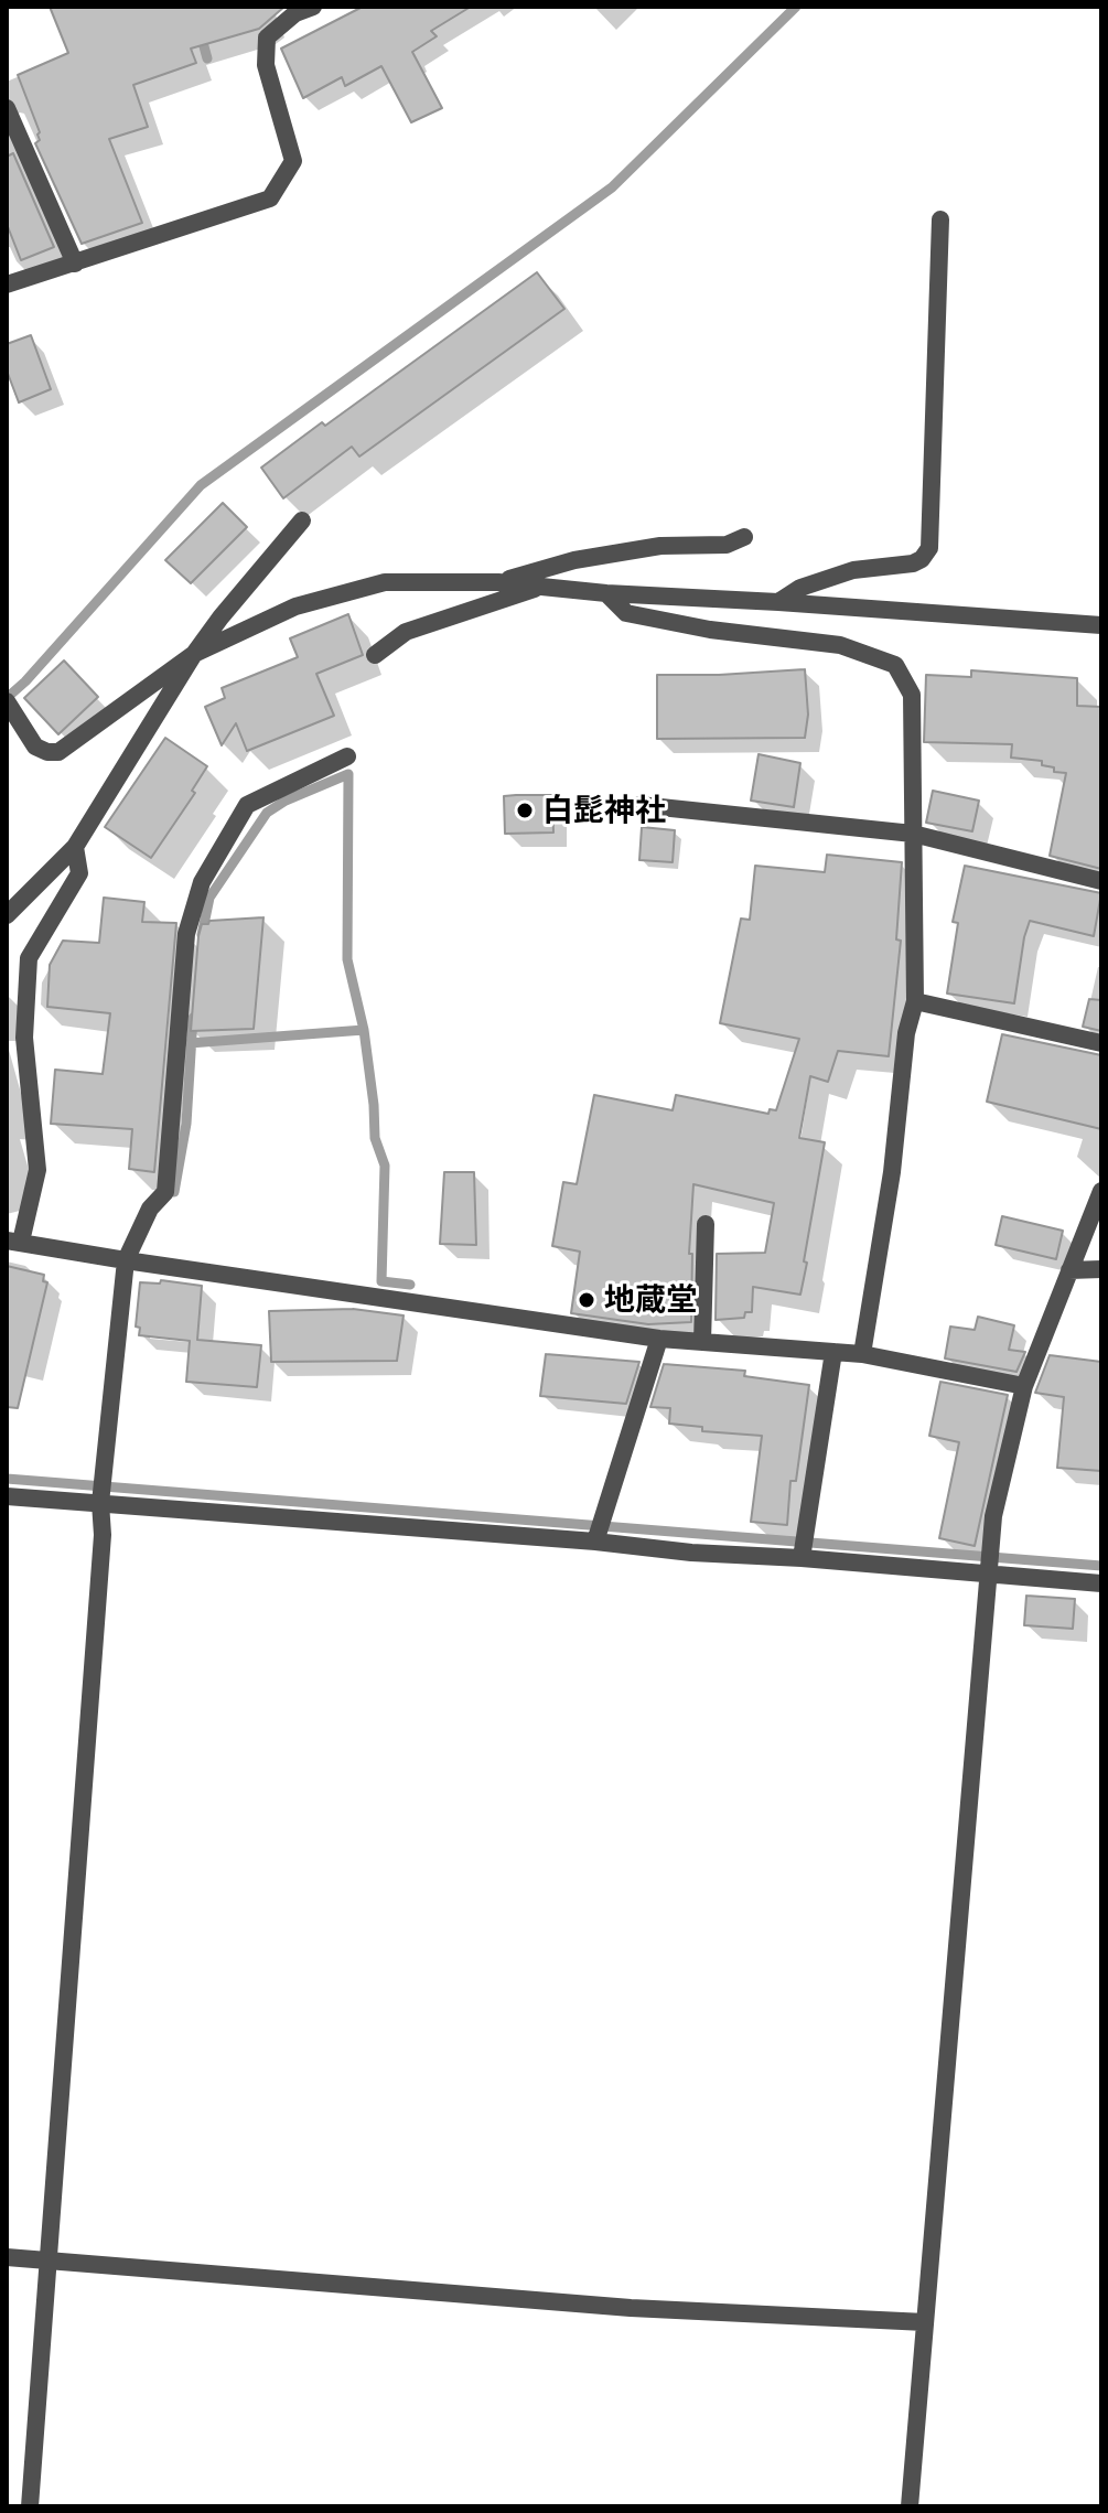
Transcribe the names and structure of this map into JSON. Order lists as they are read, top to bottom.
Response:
{
  "places": ["白髭神社", "地蔵堂"]
}
